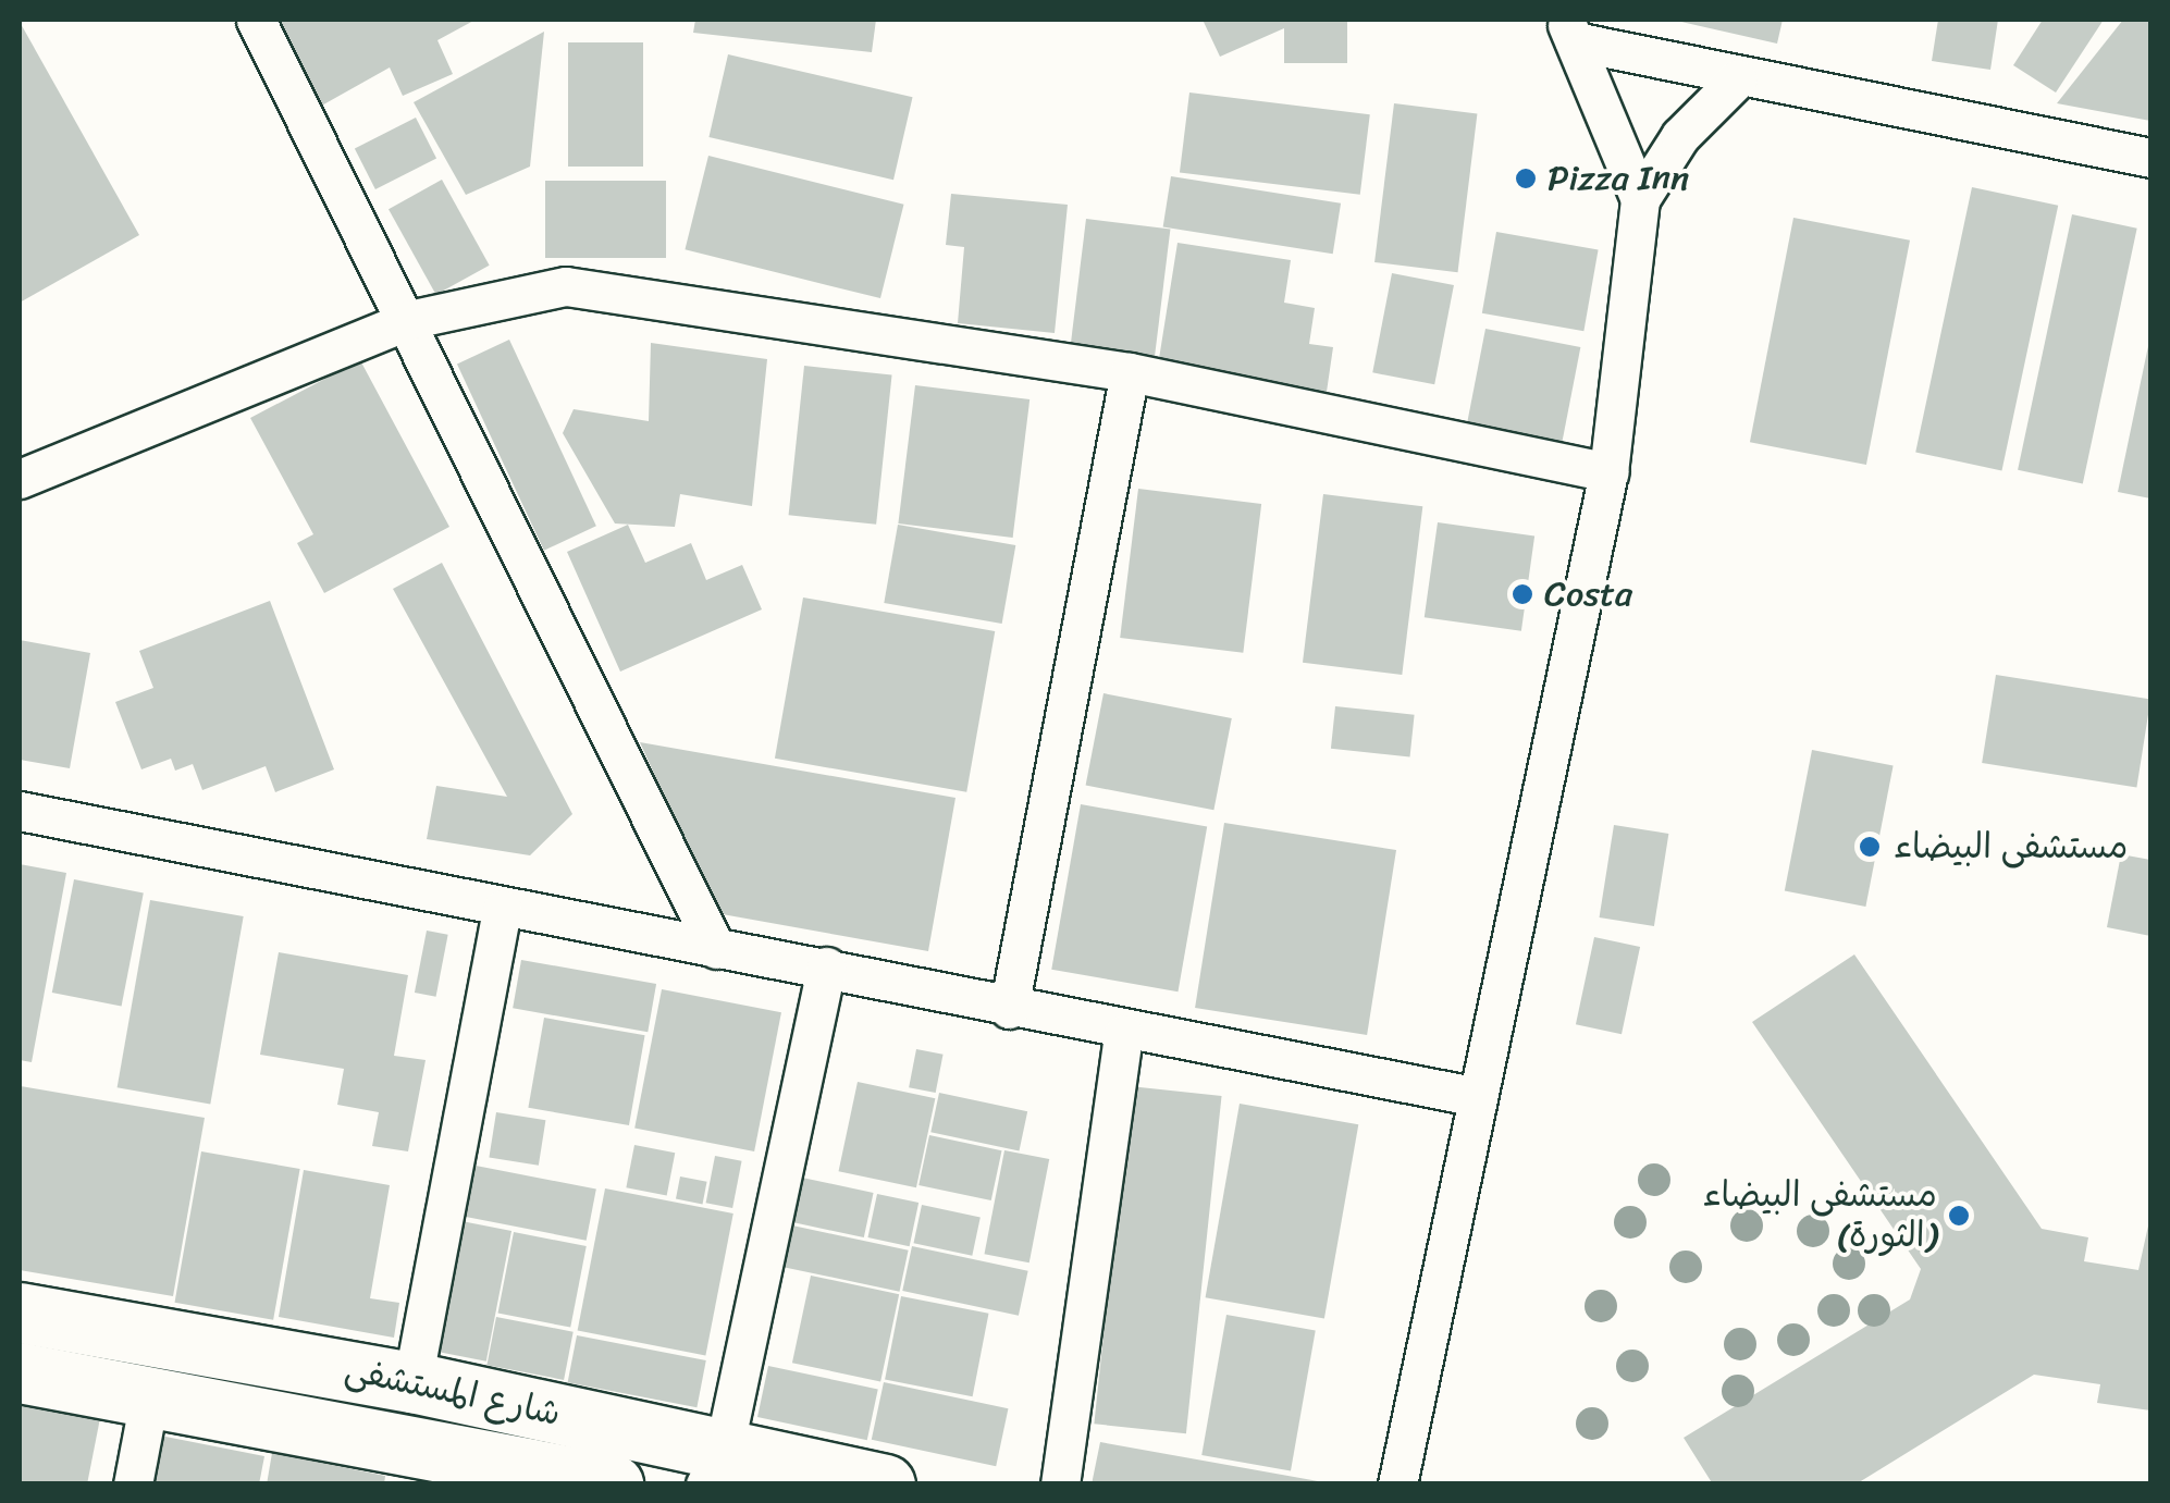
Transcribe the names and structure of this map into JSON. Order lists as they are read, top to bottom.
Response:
{
  "streets": {
    "main road": ["شارع المستشفى"]
  },
  "places": [
    "Pizza Inn",
    "Costa",
    "مستشفى البيضاء",
    "مستشفى البيضاء (الثورة)"
  ]
}
